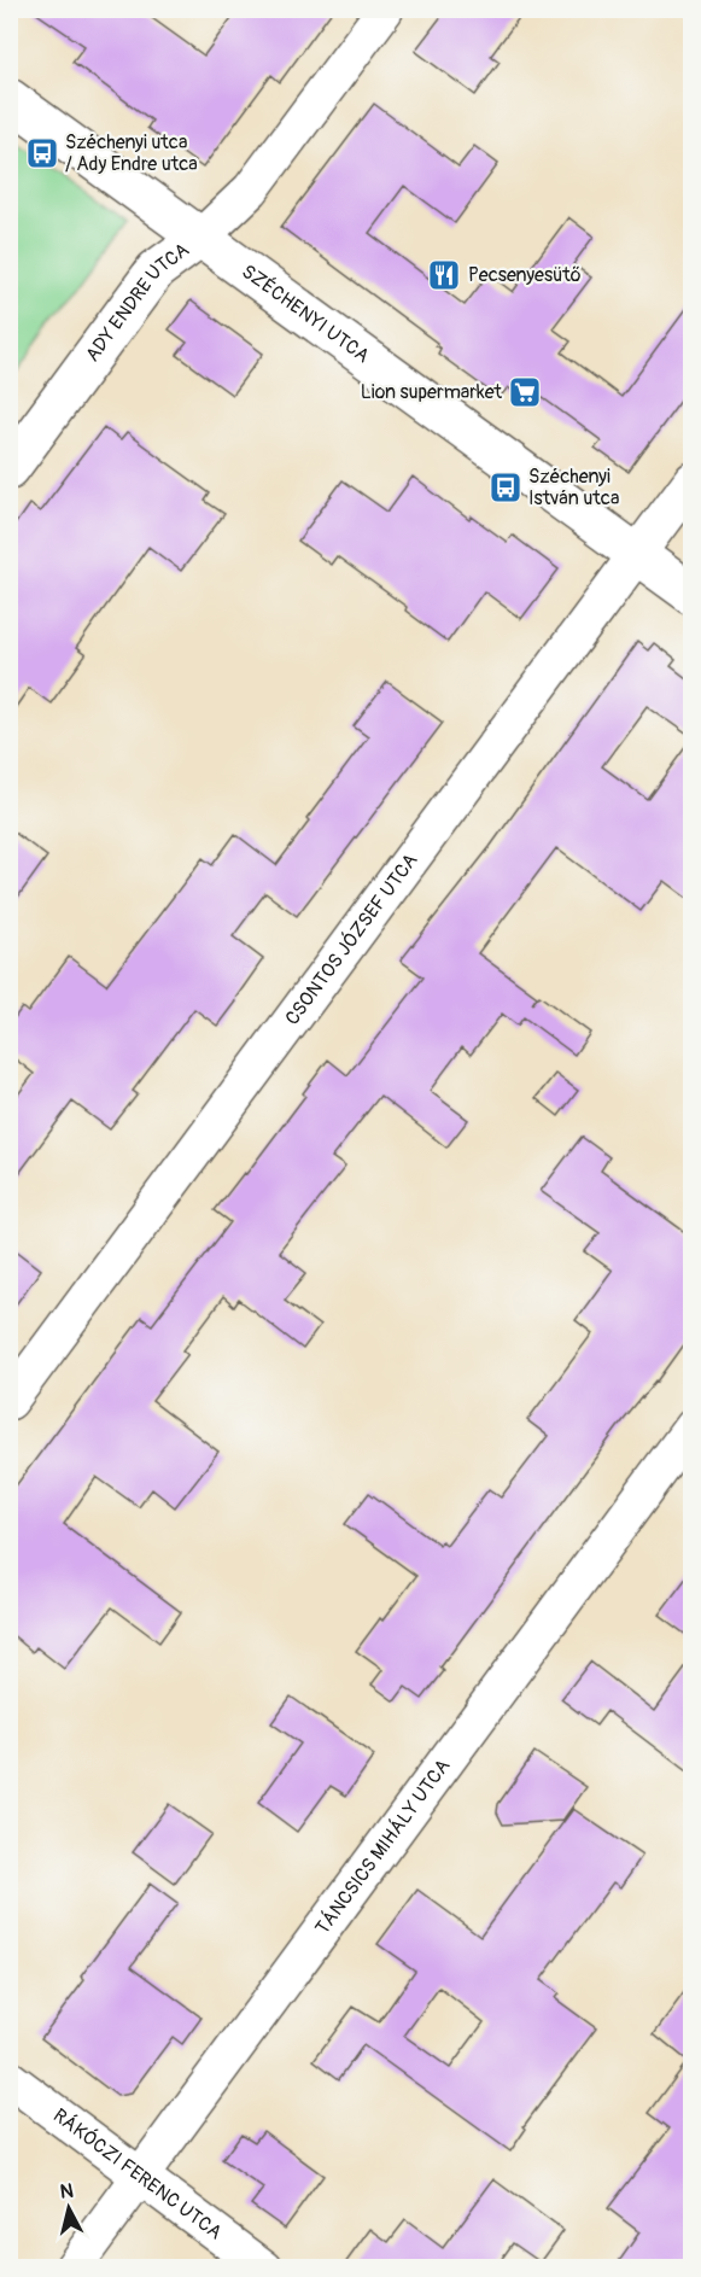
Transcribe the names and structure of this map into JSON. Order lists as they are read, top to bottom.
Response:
{
  "streets": {
    "street": [
      "ADY ENDRE UTCA",
      "SZÉCHENYI UTCA",
      "CSONTOS JÓZSEF UTCA",
      "TÁNCSICS MIHÁLY UTCA",
      "RÁKÓCZI FERENC UTCA"
    ]
  },
  "crossings": [
    ["ADY ENDRE UTCA", "SZÉCHENYI UTCA"],
    ["SZÉCHENYI UTCA", "CSONTOS JÓZSEF UTCA"],
    ["TÁNCSICS MIHÁLY UTCA", "RÁKÓCZI FERENC UTCA"]
  ],
  "places": {
    "bus stop": ["Széchenyi utca / Ady Endre utca", "Széchenyi István utca"],
    "restaurant": ["Pecsenyesütő"],
    "supermarket": ["Lion supermarket"]
  },
  "north": "top"
}
